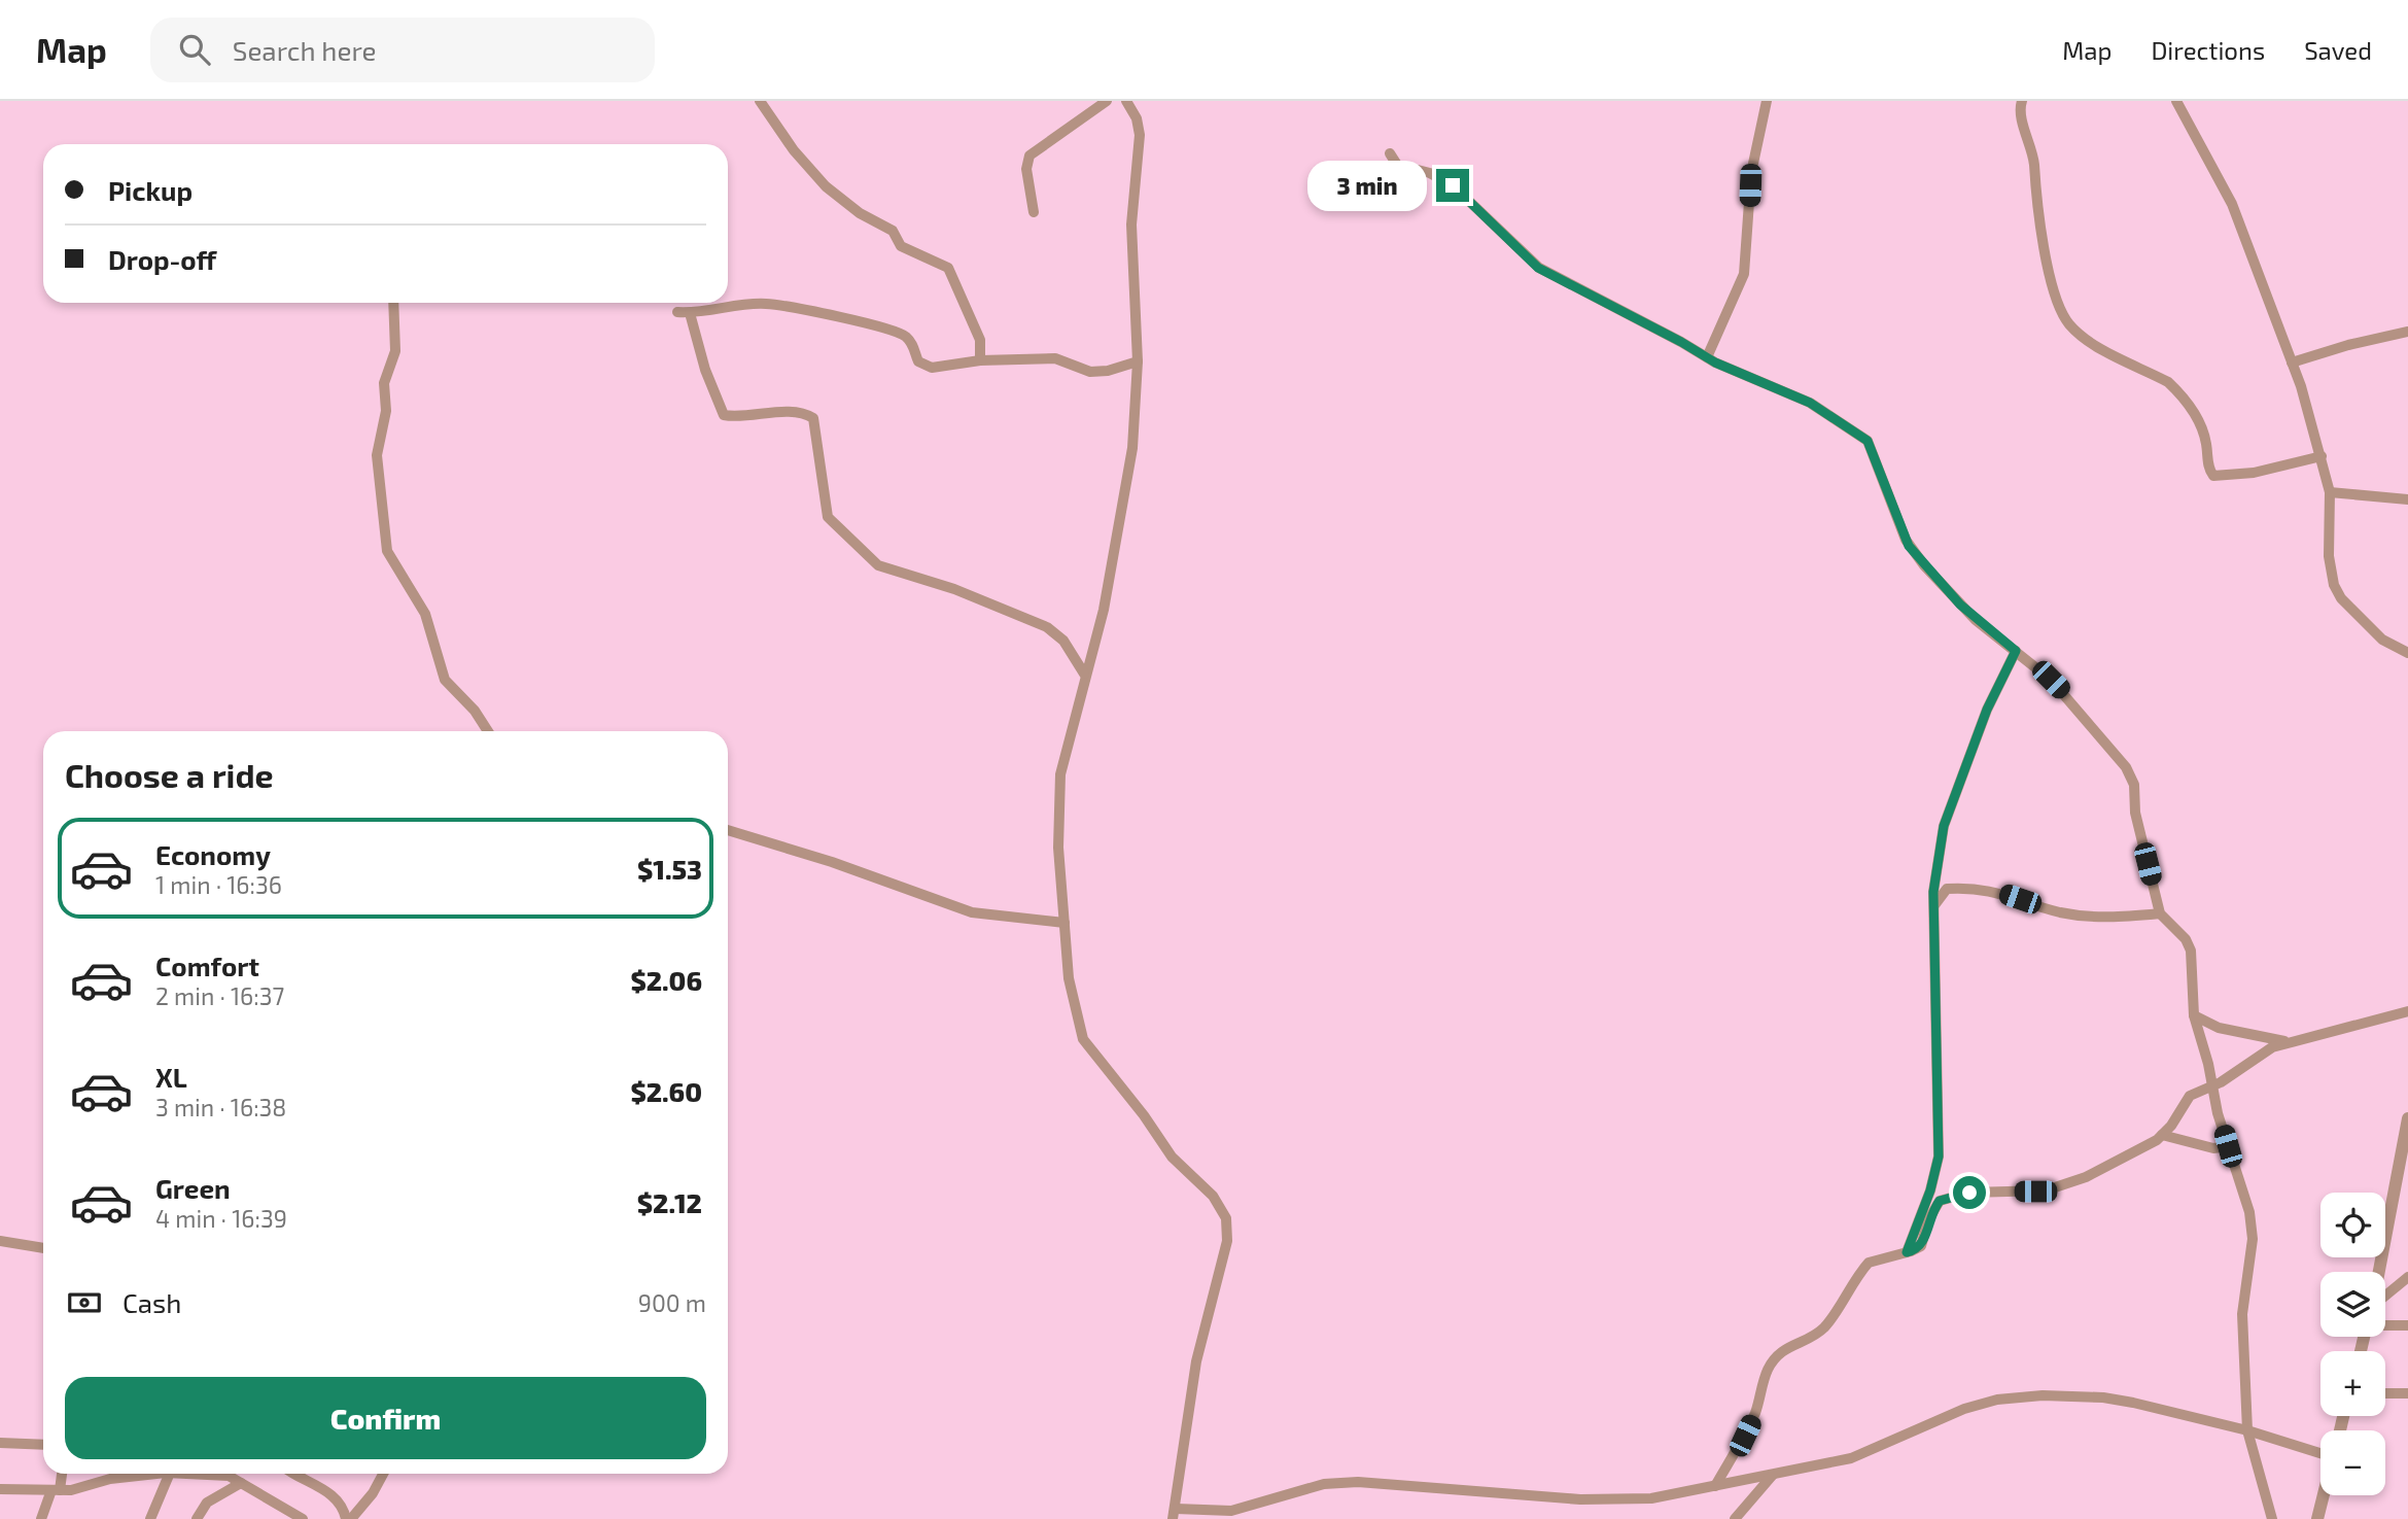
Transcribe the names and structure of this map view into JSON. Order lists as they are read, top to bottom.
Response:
{
  "page": {
    "header": "Map",
    "search": "Search here",
    "nav": ["Map", "Directions", "Saved"],
    "banner": ["Pickup", "Drop-off"],
    "bubble": "3 min",
    "heading": "Choose a ride",
    "list": [
      {
        "name": "Economy",
        "note": "1 min · 16:36",
        "value": "$1.53"
      },
      {
        "name": "Comfort",
        "note": "2 min · 16:37",
        "value": "$2.06"
      },
      {
        "name": "XL",
        "note": "3 min · 16:38",
        "value": "$2.60"
      },
      {
        "name": "Green",
        "note": "4 min · 16:39",
        "value": "$2.12"
      }
    ],
    "map_buttons": ["+", "−"],
    "pay": ["Cash", "900 m"],
    "buttons": "Confirm"
  }
}
